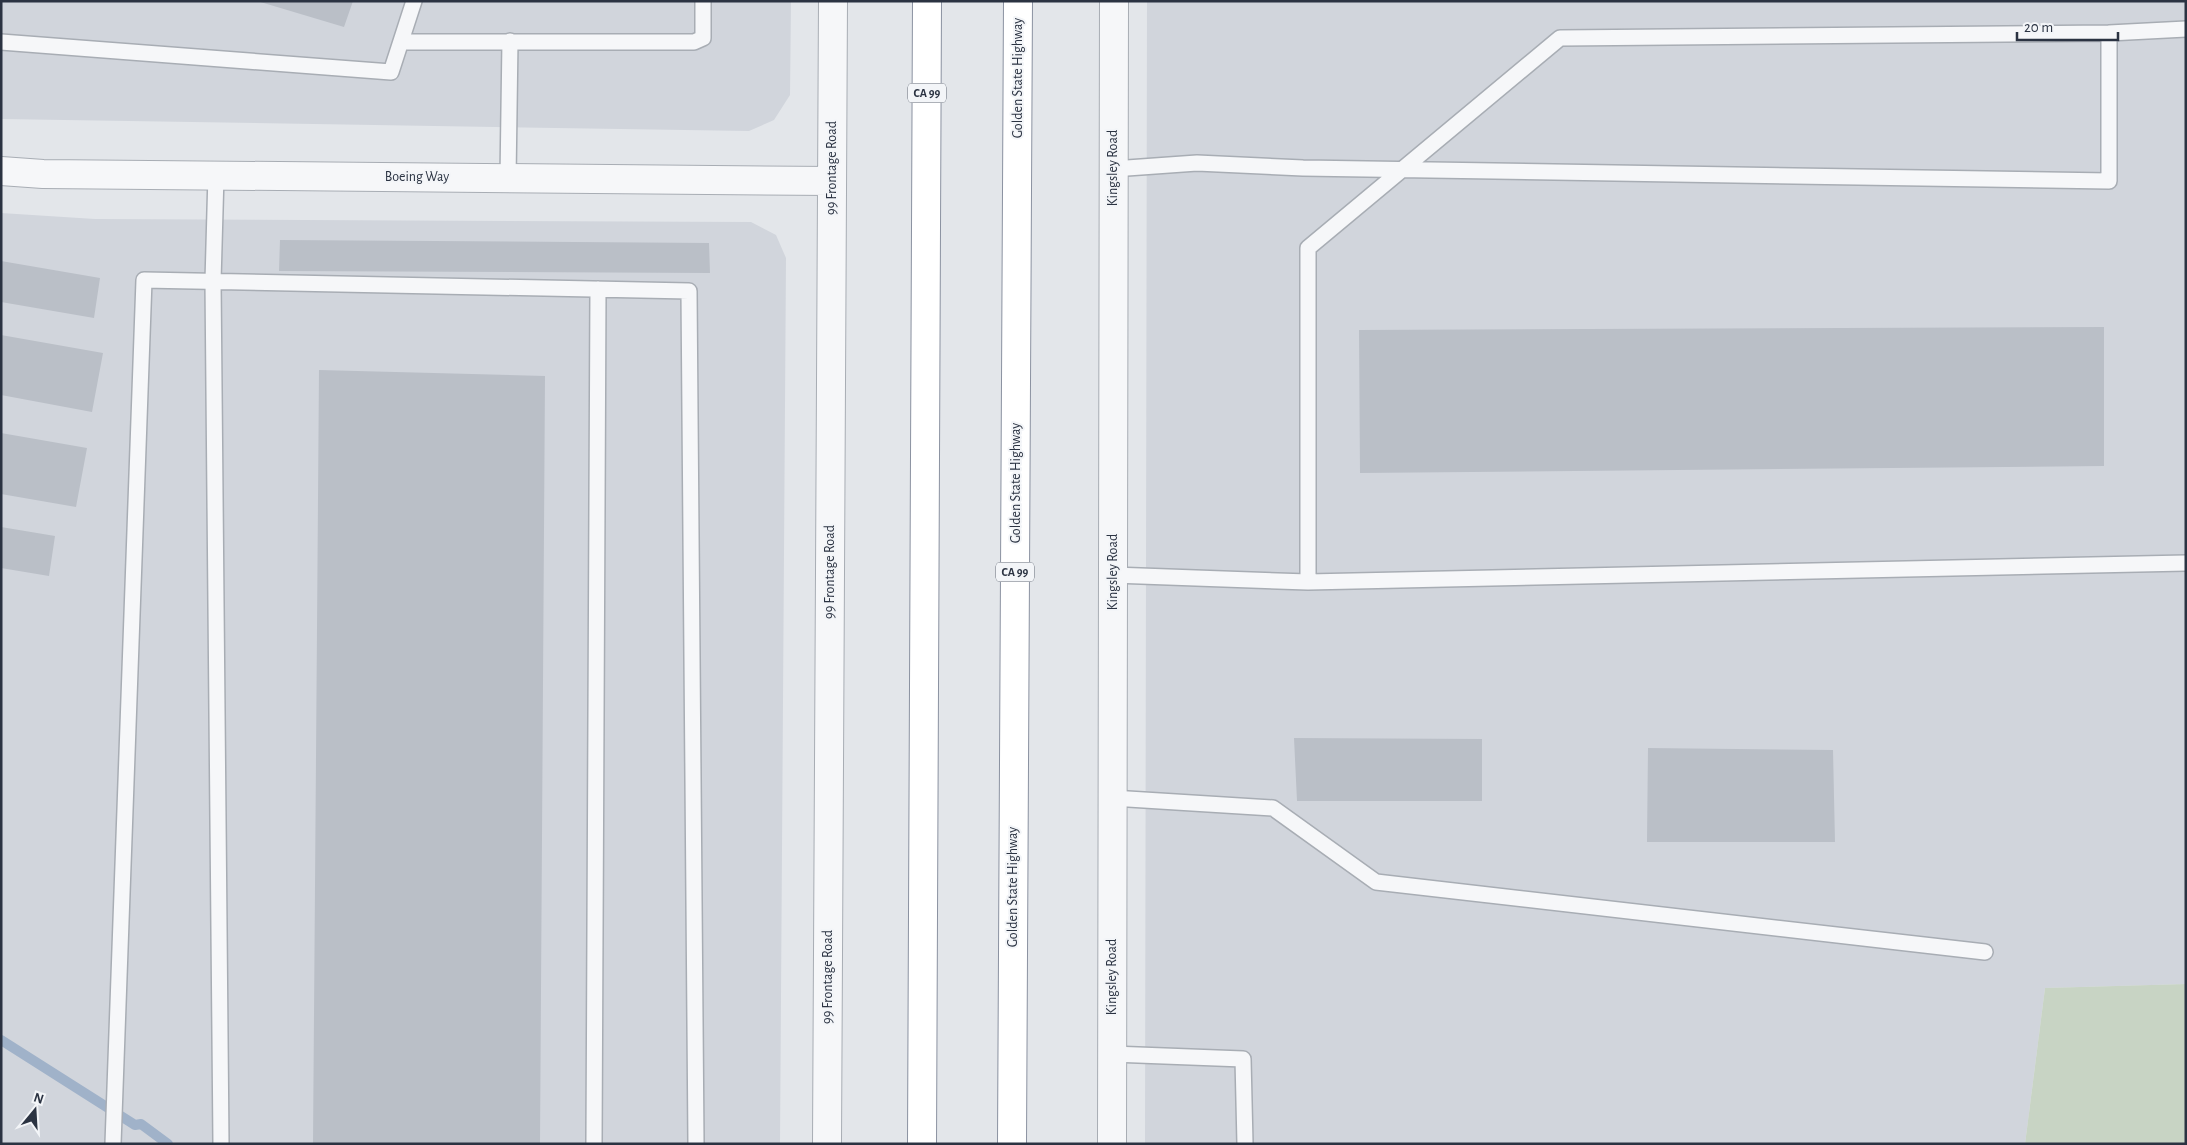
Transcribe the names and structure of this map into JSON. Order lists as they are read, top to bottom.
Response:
{
  "streets": {
    "highway": ["Golden State Highway", "CA 99"],
    "street": ["99 Frontage Road", "Kingsley Road", "Boeing Way"]
  },
  "crossings": [
    ["99 Frontage Road", "Boeing Way"]
  ],
  "scale_bar": "20 m",
  "north": "top"
}
